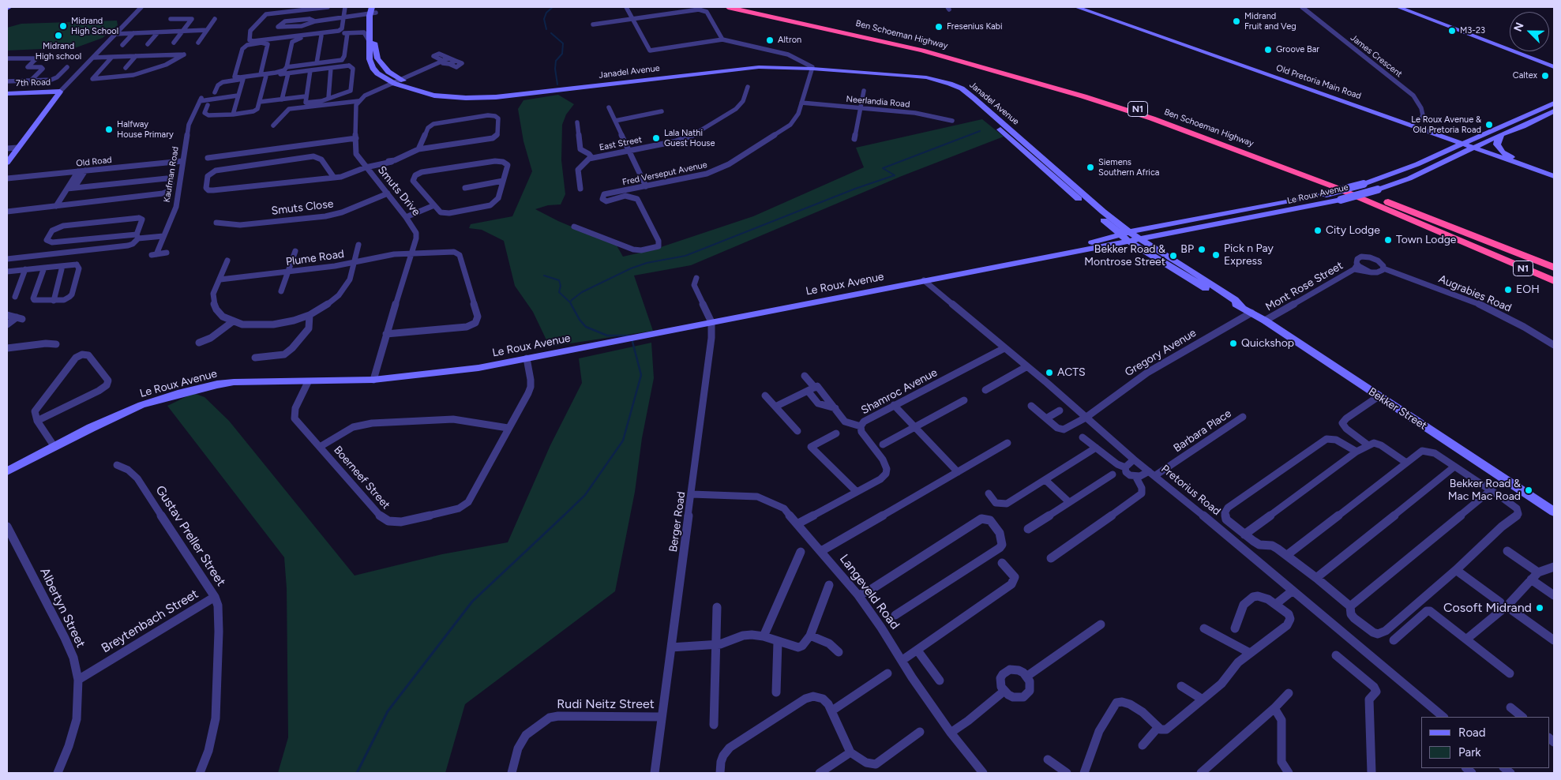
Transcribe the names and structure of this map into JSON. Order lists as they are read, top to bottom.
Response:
{
  "streets": {
    "highway": ["Ben Schoeman Highway", "N1"],
    "main road": [
      "Janadel Avenue",
      "Old Pretoria Main Road",
      "7th Road",
      "Le Roux Avenue",
      "Bekker Street"
    ],
    "street": [
      "James Crescent",
      "Neerlandia Road",
      "East Street",
      "Old Road",
      "Fred Verseput Avenue",
      "Kaufman Road",
      "Smuts Drive",
      "Smuts Close",
      "Plume Road",
      "Mont Rose Street",
      "Augrabies Road",
      "Gregory Avenue",
      "Shamroc Avenue",
      "Barbara Place",
      "Boerneef Street",
      "Pretorius Road",
      "Berger Road",
      "Gustav Preller Street",
      "Langeveld Road",
      "Albertyn Street",
      "Breytenbach Street",
      "Rudi Neitz Street"
    ]
  },
  "crossings": [
    ["James Crescent", "Old Pretoria Main Road"],
    ["Janadel Avenue", "Fred Verseput Avenue"],
    ["Janadel Avenue", "Le Roux Avenue"],
    ["Janadel Avenue", "Bekker Street"],
    ["Old Pretoria Main Road", "Le Roux Avenue"],
    ["Neerlandia Road", "Fred Verseput Avenue"],
    ["Old Road", "Kaufman Road"],
    ["Smuts Drive", "Le Roux Avenue"],
    ["Smuts Drive", "Smuts Close"],
    ["Smuts Drive", "Plume Road"],
    ["Le Roux Avenue", "Bekker Street"],
    ["Le Roux Avenue", "Boerneef Street"],
    ["Le Roux Avenue", "Pretorius Road"],
    ["Le Roux Avenue", "Berger Road"],
    ["Mont Rose Street", "Augrabies Road"],
    ["Mont Rose Street", "Bekker Street"],
    ["Gregory Avenue", "Bekker Street"],
    ["Gregory Avenue", "Pretorius Road"],
    ["Shamroc Avenue", "Pretorius Road"],
    ["Shamroc Avenue", "Langeveld Road"],
    ["Barbara Place", "Pretorius Road"],
    ["Berger Road", "Langeveld Road"],
    ["Berger Road", "Rudi Neitz Street"],
    ["Gustav Preller Street", "Breytenbach Street"],
    ["Albertyn Street", "Breytenbach Street"]
  ],
  "places": [
    "Midrand Fruit and Veg",
    "Midrand High School",
    "Fresenius Kabi",
    "M3-23",
    "Midrand High school",
    "Altron",
    "Groove Bar",
    "Caltex",
    "Le Roux Avenue & Old Pretoria Road",
    "Halfway House Primary",
    "Lala Nathi Guest House",
    "Siemens Southern Africa",
    "City Lodge",
    "Town Lodge",
    "BP",
    "Pick n Pay Express",
    "Bekker Road & Montrose Street",
    "EOH",
    "Quickshop",
    "ACTS",
    "Bekker Road & Mac Mac Road",
    "Cosoft Midrand"
  ],
  "legend": ["Road", "Park"],
  "north": "top left"
}
